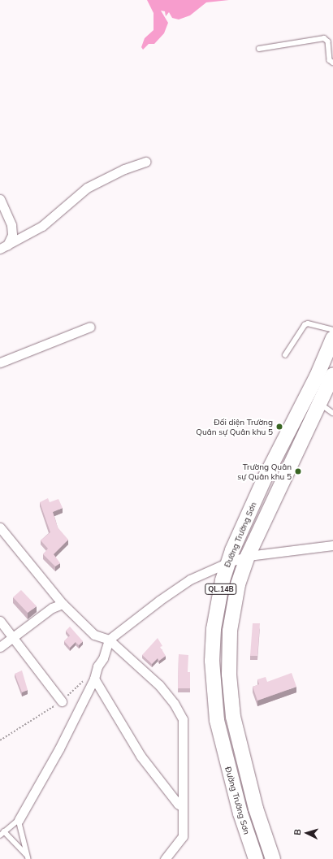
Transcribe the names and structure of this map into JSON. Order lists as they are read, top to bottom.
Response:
{
  "streets": {
    "highway": ["Đường Trường Sơn", "QL.14B"]
  },
  "places": ["Đối diện Trường Quân sự Quân khu 5", "Trường Quân sự Quân khu 5"],
  "north": "left"
}
